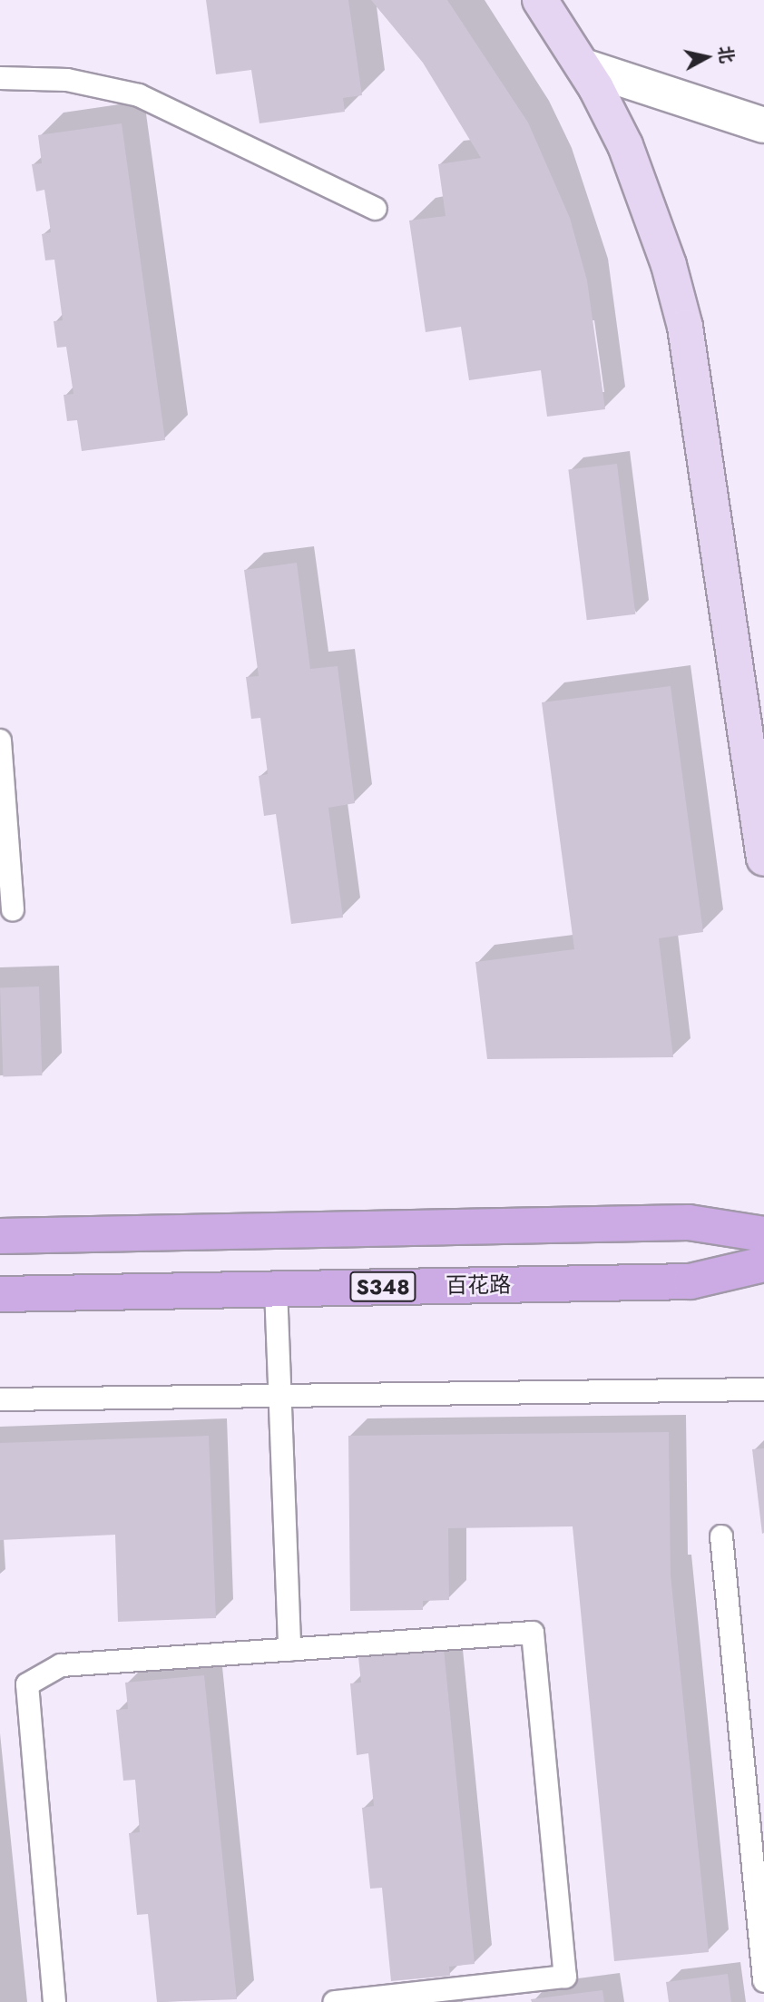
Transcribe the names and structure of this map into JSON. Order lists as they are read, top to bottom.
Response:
{
  "streets": {
    "main road": ["百花路", "S348"]
  },
  "north": "right"
}
